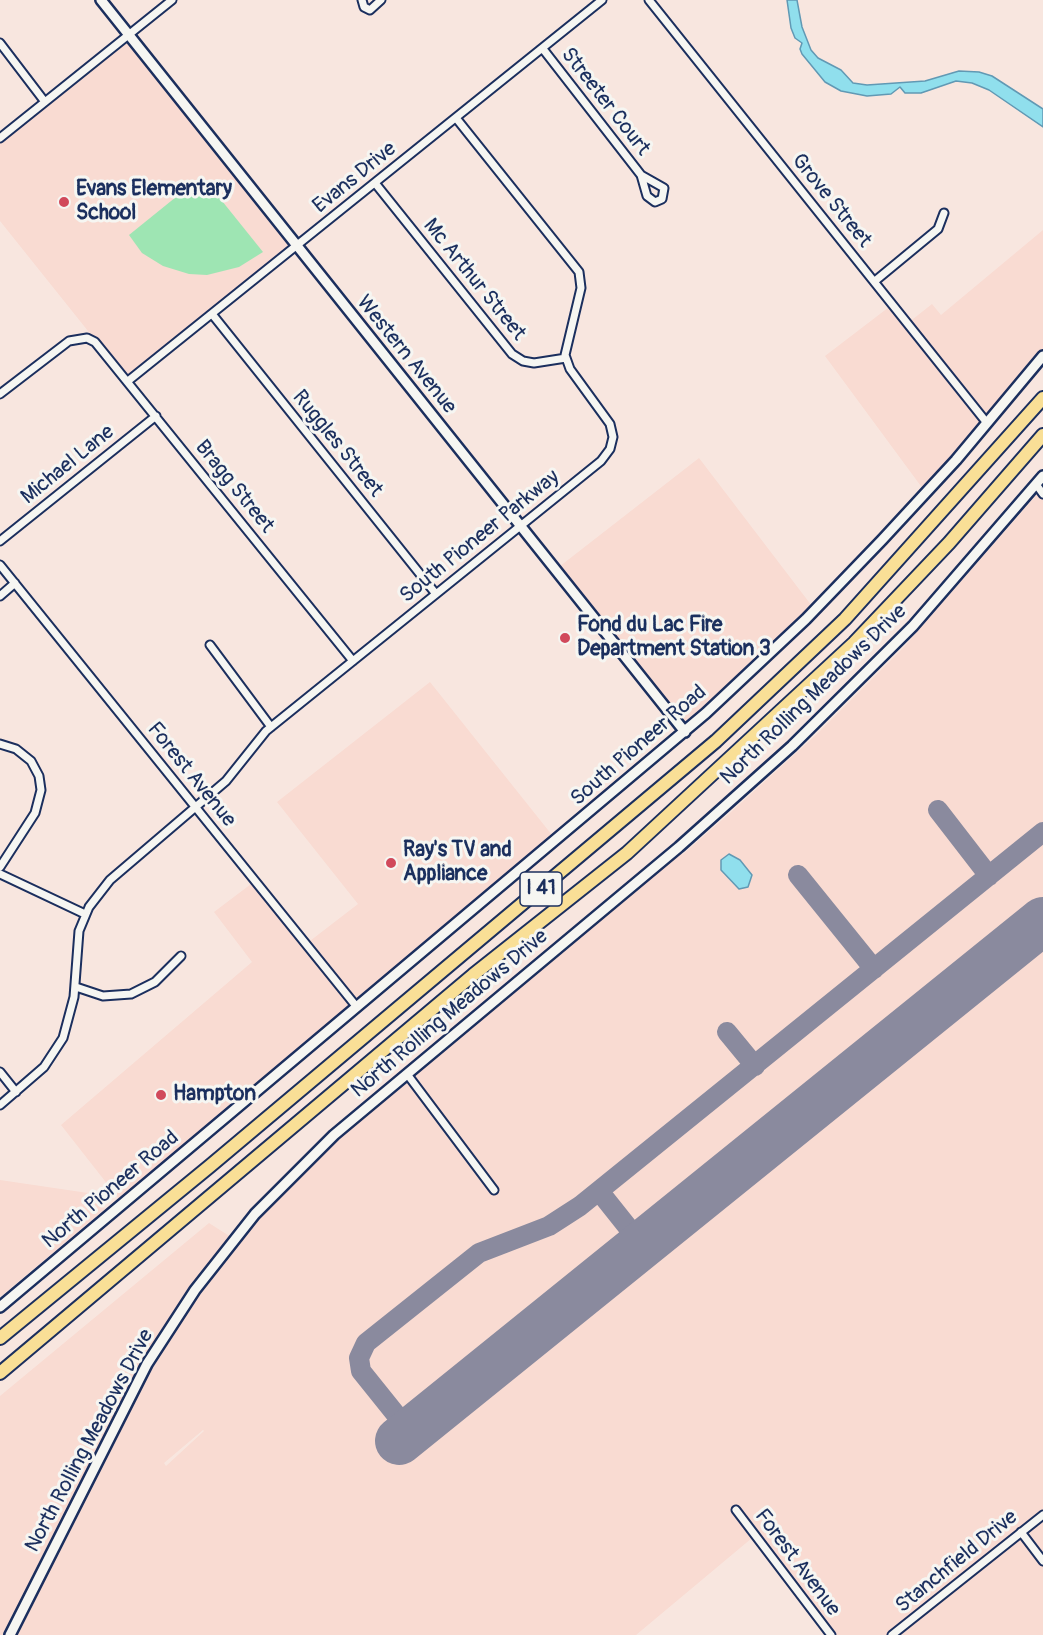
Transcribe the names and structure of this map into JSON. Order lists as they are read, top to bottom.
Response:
{
  "streets": {
    "highway": ["I 41"],
    "main road": [
      "Western Avenue",
      "North Rolling Meadows Drive",
      "South Pioneer Road",
      "North Pioneer Road"
    ],
    "street": [
      "Streeter Court",
      "Evans Drive",
      "Grove Street",
      "Mc Arthur Street",
      "Ruggles Street",
      "Michael Lane",
      "Bragg Street",
      "South Pioneer Parkway",
      "Forest Avenue",
      "Stanchfield Drive"
    ]
  },
  "crossings": [
    ["Streeter Court", "Evans Drive"],
    ["Evans Drive", "Mc Arthur Street"],
    ["Evans Drive", "Western Avenue"],
    ["Evans Drive", "Ruggles Street"],
    ["Evans Drive", "Bragg Street"],
    ["Grove Street", "South Pioneer Road"],
    ["Mc Arthur Street", "South Pioneer Parkway"],
    ["Western Avenue", "South Pioneer Parkway"],
    ["Western Avenue", "South Pioneer Road"],
    ["Ruggles Street", "South Pioneer Parkway"],
    ["Michael Lane", "Bragg Street"],
    ["Bragg Street", "South Pioneer Parkway"],
    ["South Pioneer Parkway", "Forest Avenue"],
    ["South Pioneer Road", "Forest Avenue"],
    ["South Pioneer Road", "North Pioneer Road"],
    ["Forest Avenue", "North Pioneer Road"]
  ],
  "places": [
    "Evans Elementary School",
    "Fond du Lac Fire Department Station 3",
    "Ray's TV and Appliance",
    "Hampton"
  ]
}
